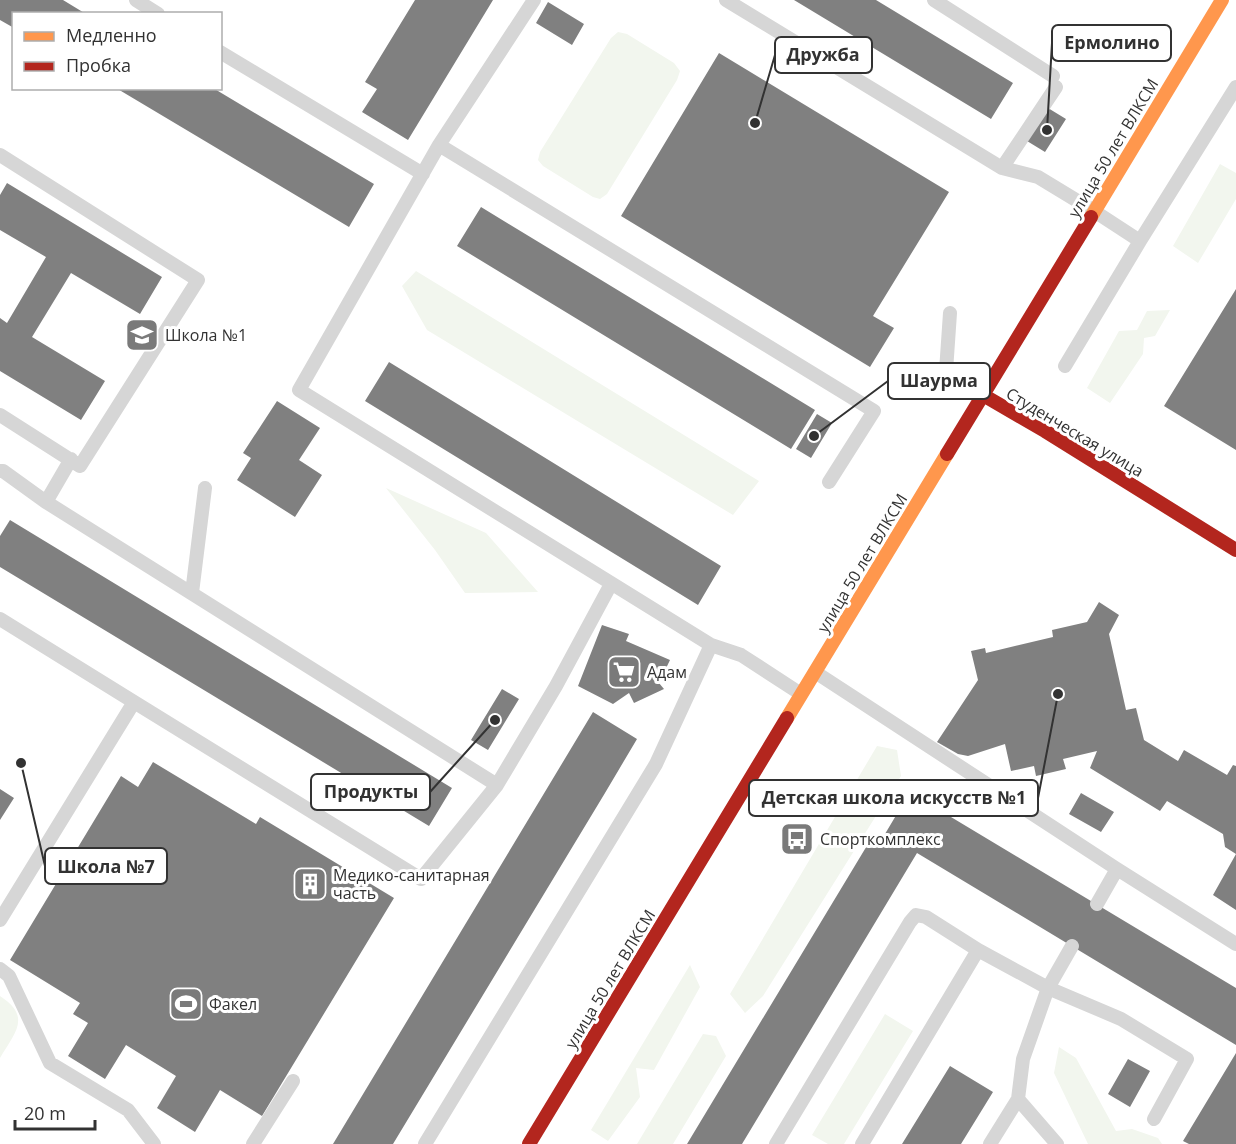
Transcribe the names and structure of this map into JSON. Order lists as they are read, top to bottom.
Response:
{
  "streets": {
    "main road": ["улица 50 лет ВЛКСМ", "Студенческая улица"]
  },
  "crossings": [
    ["улица 50 лет ВЛКСМ", "Студенческая улица"]
  ],
  "places": {
    "other": [
      "Дружба",
      "Ермолино",
      "Шаурма",
      "Детская школа искусств №1",
      "Продукты",
      "Школа №7"
    ],
    "school or university": ["Школа №1"],
    "supermarket": ["Адам"],
    "bus stop": ["Спорткомплекс"],
    "building": ["Медико-санитарная часть"],
    "sports": ["Факел"]
  },
  "legend": ["Медленно", "Пробка"],
  "scale_bar": "20 m"
}
